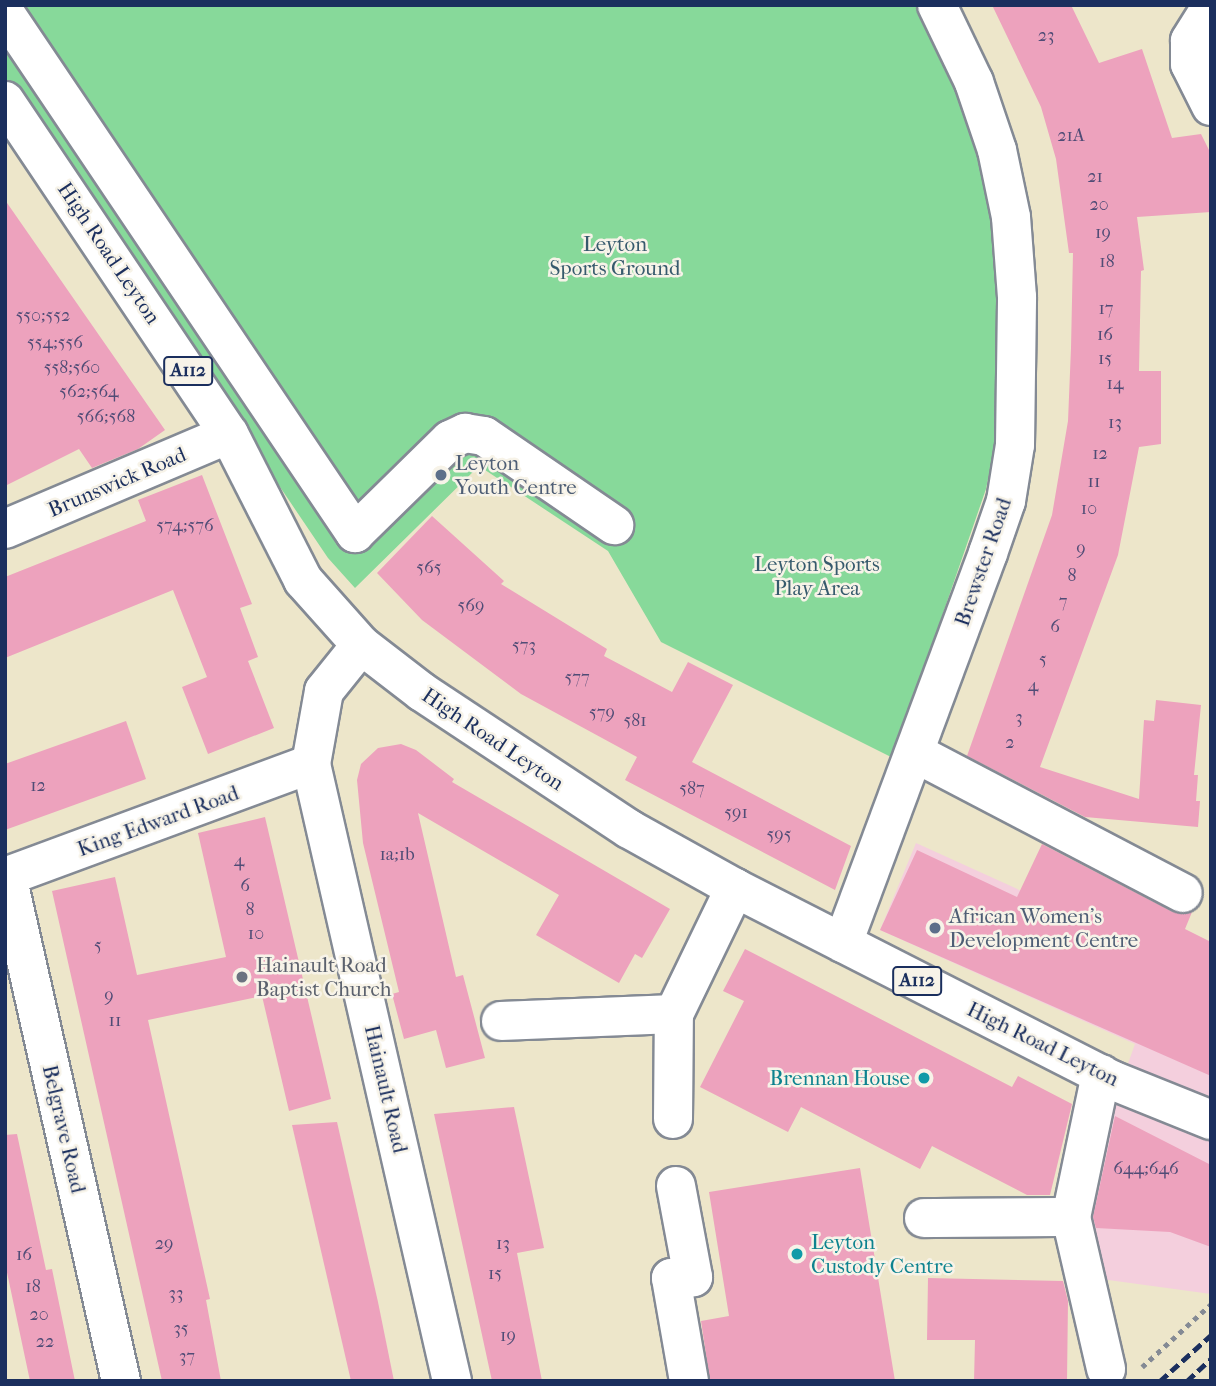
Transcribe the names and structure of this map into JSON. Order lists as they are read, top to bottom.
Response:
{
  "streets": {
    "street": [
      "High Road Leyton",
      "A112",
      "Brunswick Road",
      "Brewster Road",
      "King Edward Road",
      "Hainault Road",
      "Belgrave Road"
    ]
  },
  "crossings": [
    ["High Road Leyton", "Brunswick Road"],
    ["High Road Leyton", "Brewster Road"],
    ["High Road Leyton", "Hainault Road"],
    ["King Edward Road", "Hainault Road"],
    ["King Edward Road", "Belgrave Road"]
  ],
  "parks": ["Leyton Sports Ground", "Leyton Sports Play Area"],
  "places": [
    "Leyton Youth Centre",
    "African Women's Development Centre",
    "Hainault Road Baptist Church",
    "Brennan House",
    "Leyton Custody Centre"
  ],
  "house_numbers": [
    "23",
    "21A",
    "21",
    "20",
    "19",
    "18",
    "17",
    "550;552",
    "16",
    "554;556",
    "15",
    "558;560",
    "14",
    "562;564",
    "566;568",
    "13",
    "12",
    "11",
    "10",
    "574;576",
    "9",
    "565",
    "8",
    "7",
    "569",
    "6",
    "573",
    "5",
    "577",
    "4",
    "579",
    "3",
    "581",
    "2",
    "12",
    "587",
    "591",
    "595",
    "1a;1b",
    "4",
    "6",
    "8",
    "10",
    "5",
    "9",
    "11",
    "644;646",
    "29",
    "13",
    "16",
    "15",
    "18",
    "33",
    "20",
    "35",
    "19",
    "22",
    "37"
  ]
}
